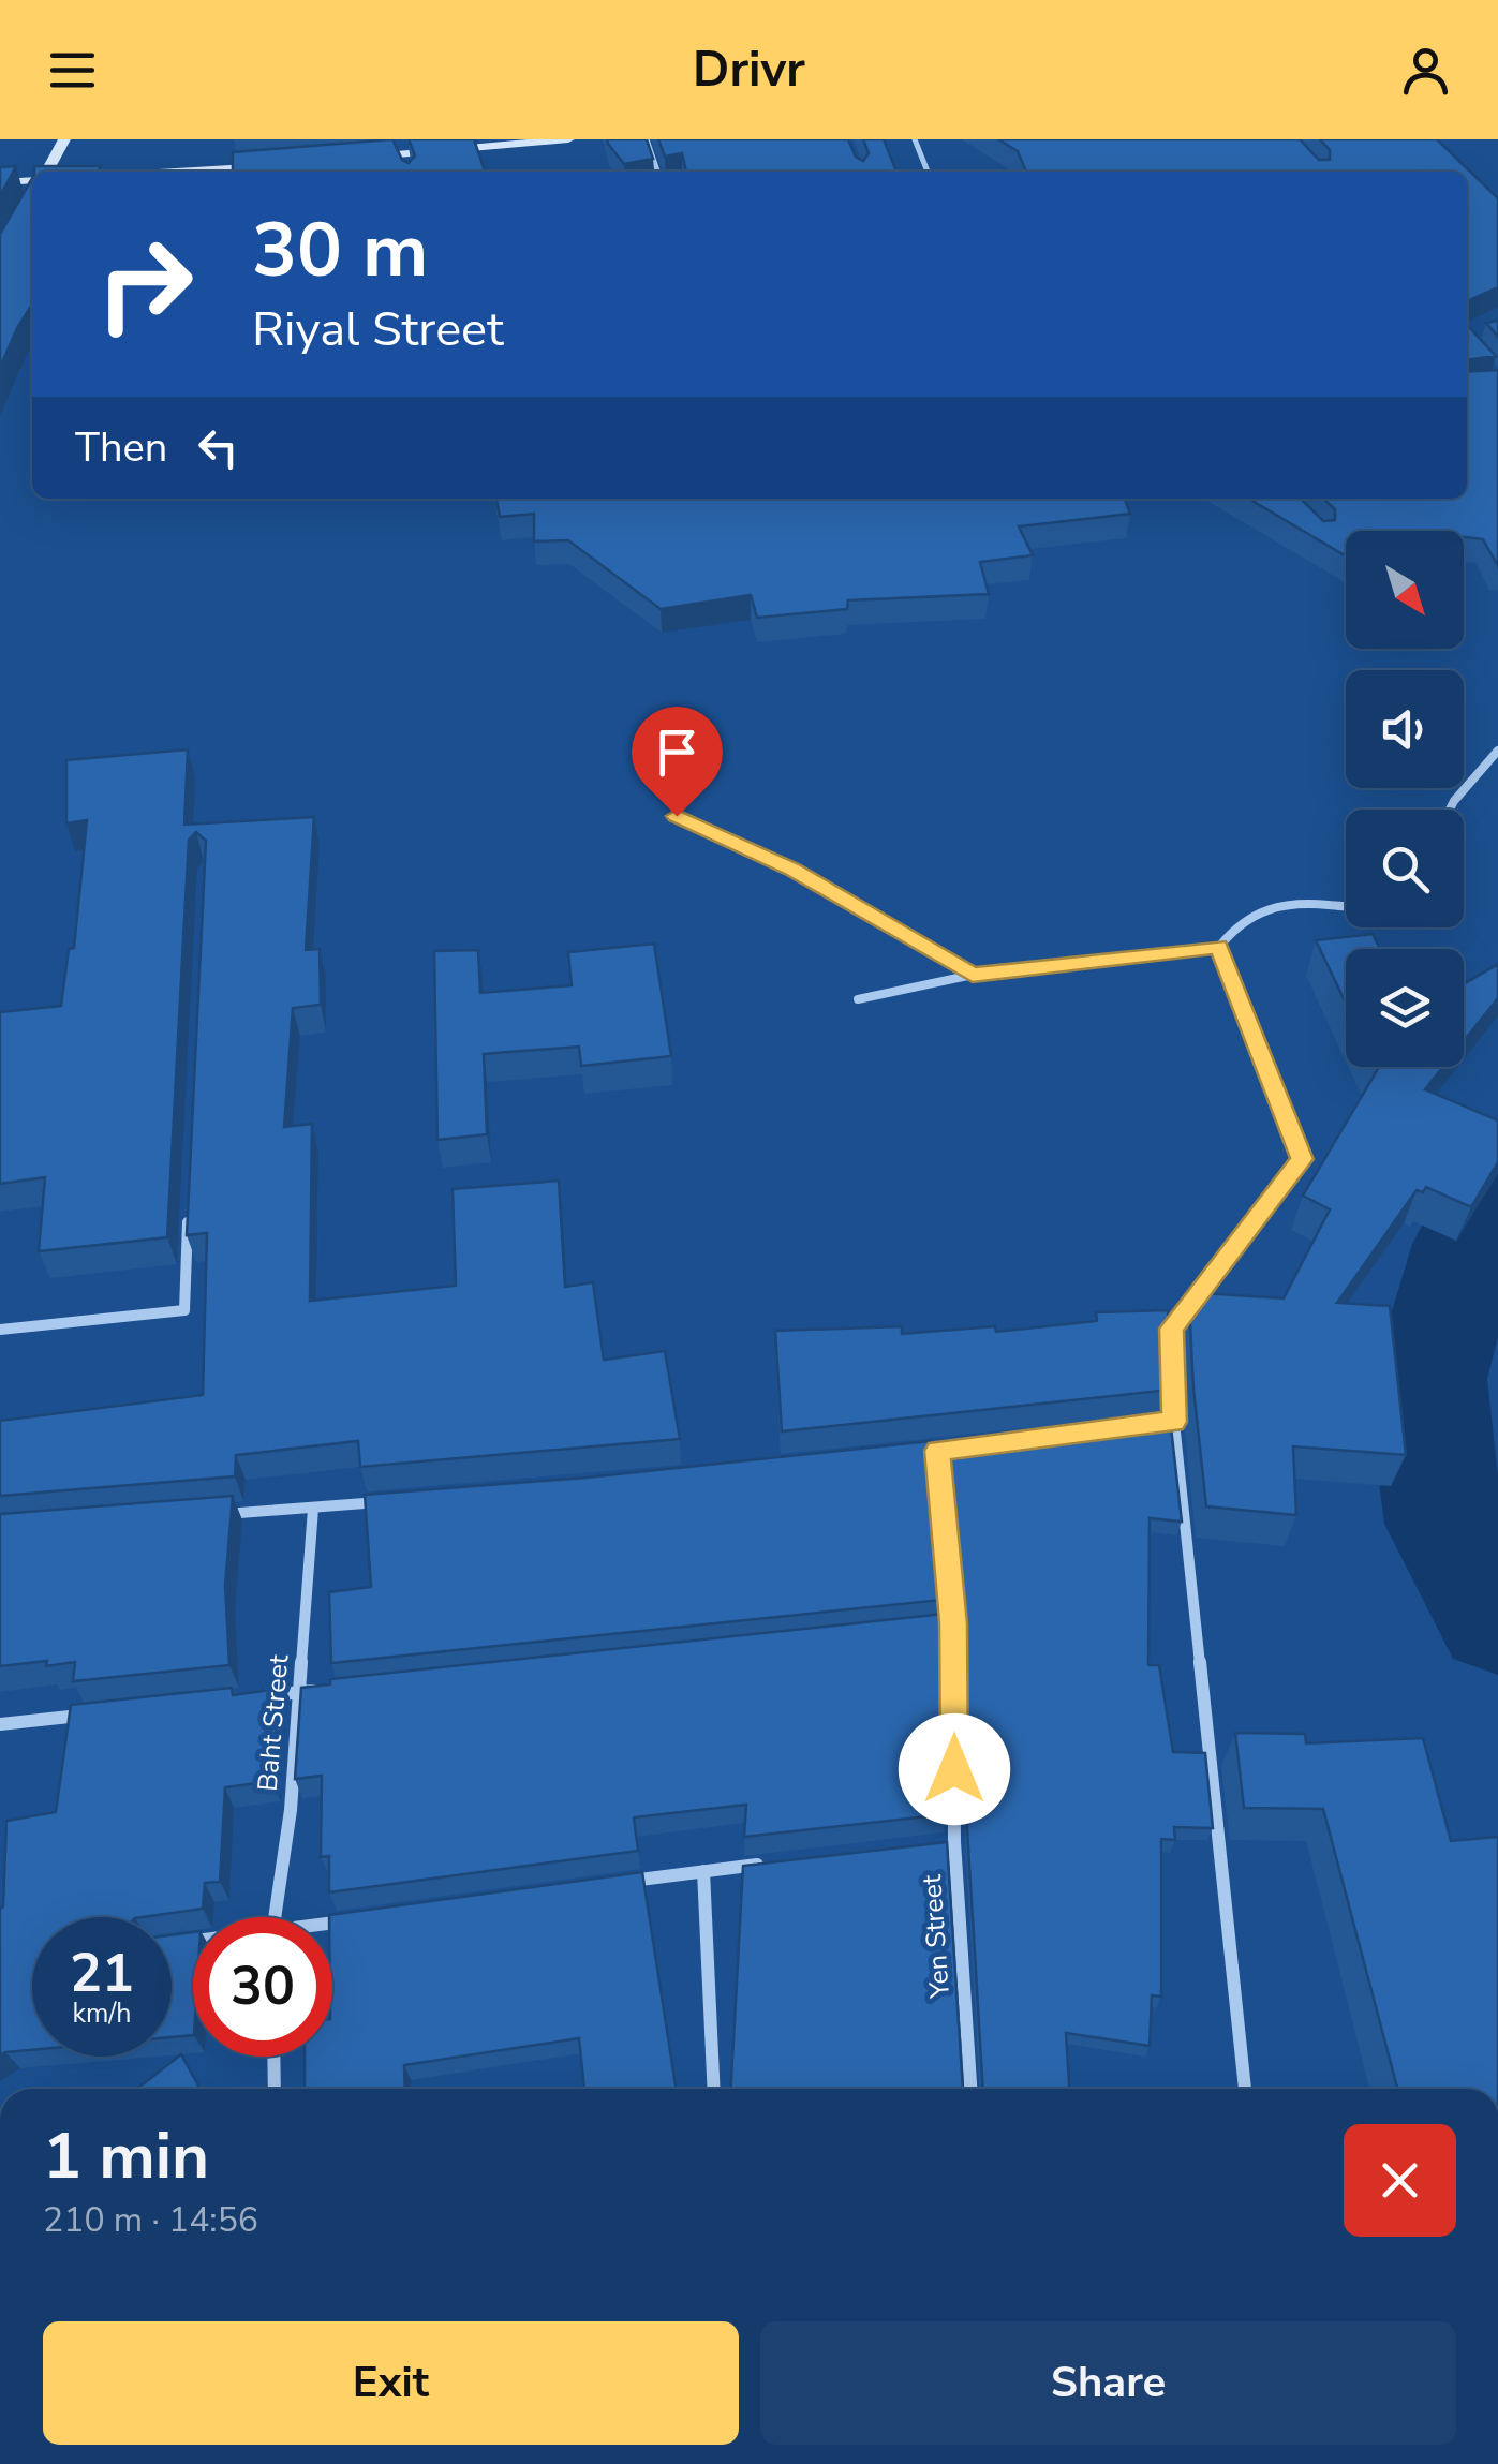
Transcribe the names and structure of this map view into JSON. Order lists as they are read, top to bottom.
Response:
{
  "streets": {
    "street": ["Baht Street", "Yen Street"]
  },
  "north": "bottom right",
  "page": {
    "header": "Drivr",
    "turn": ["30 m", "Riyal Street"],
    "then": "Then",
    "speed": "21 km/h",
    "limit": "30",
    "heading": ["1 min", "210 m · 14:56"],
    "buttons": ["Exit", "Share"]
  }
}
